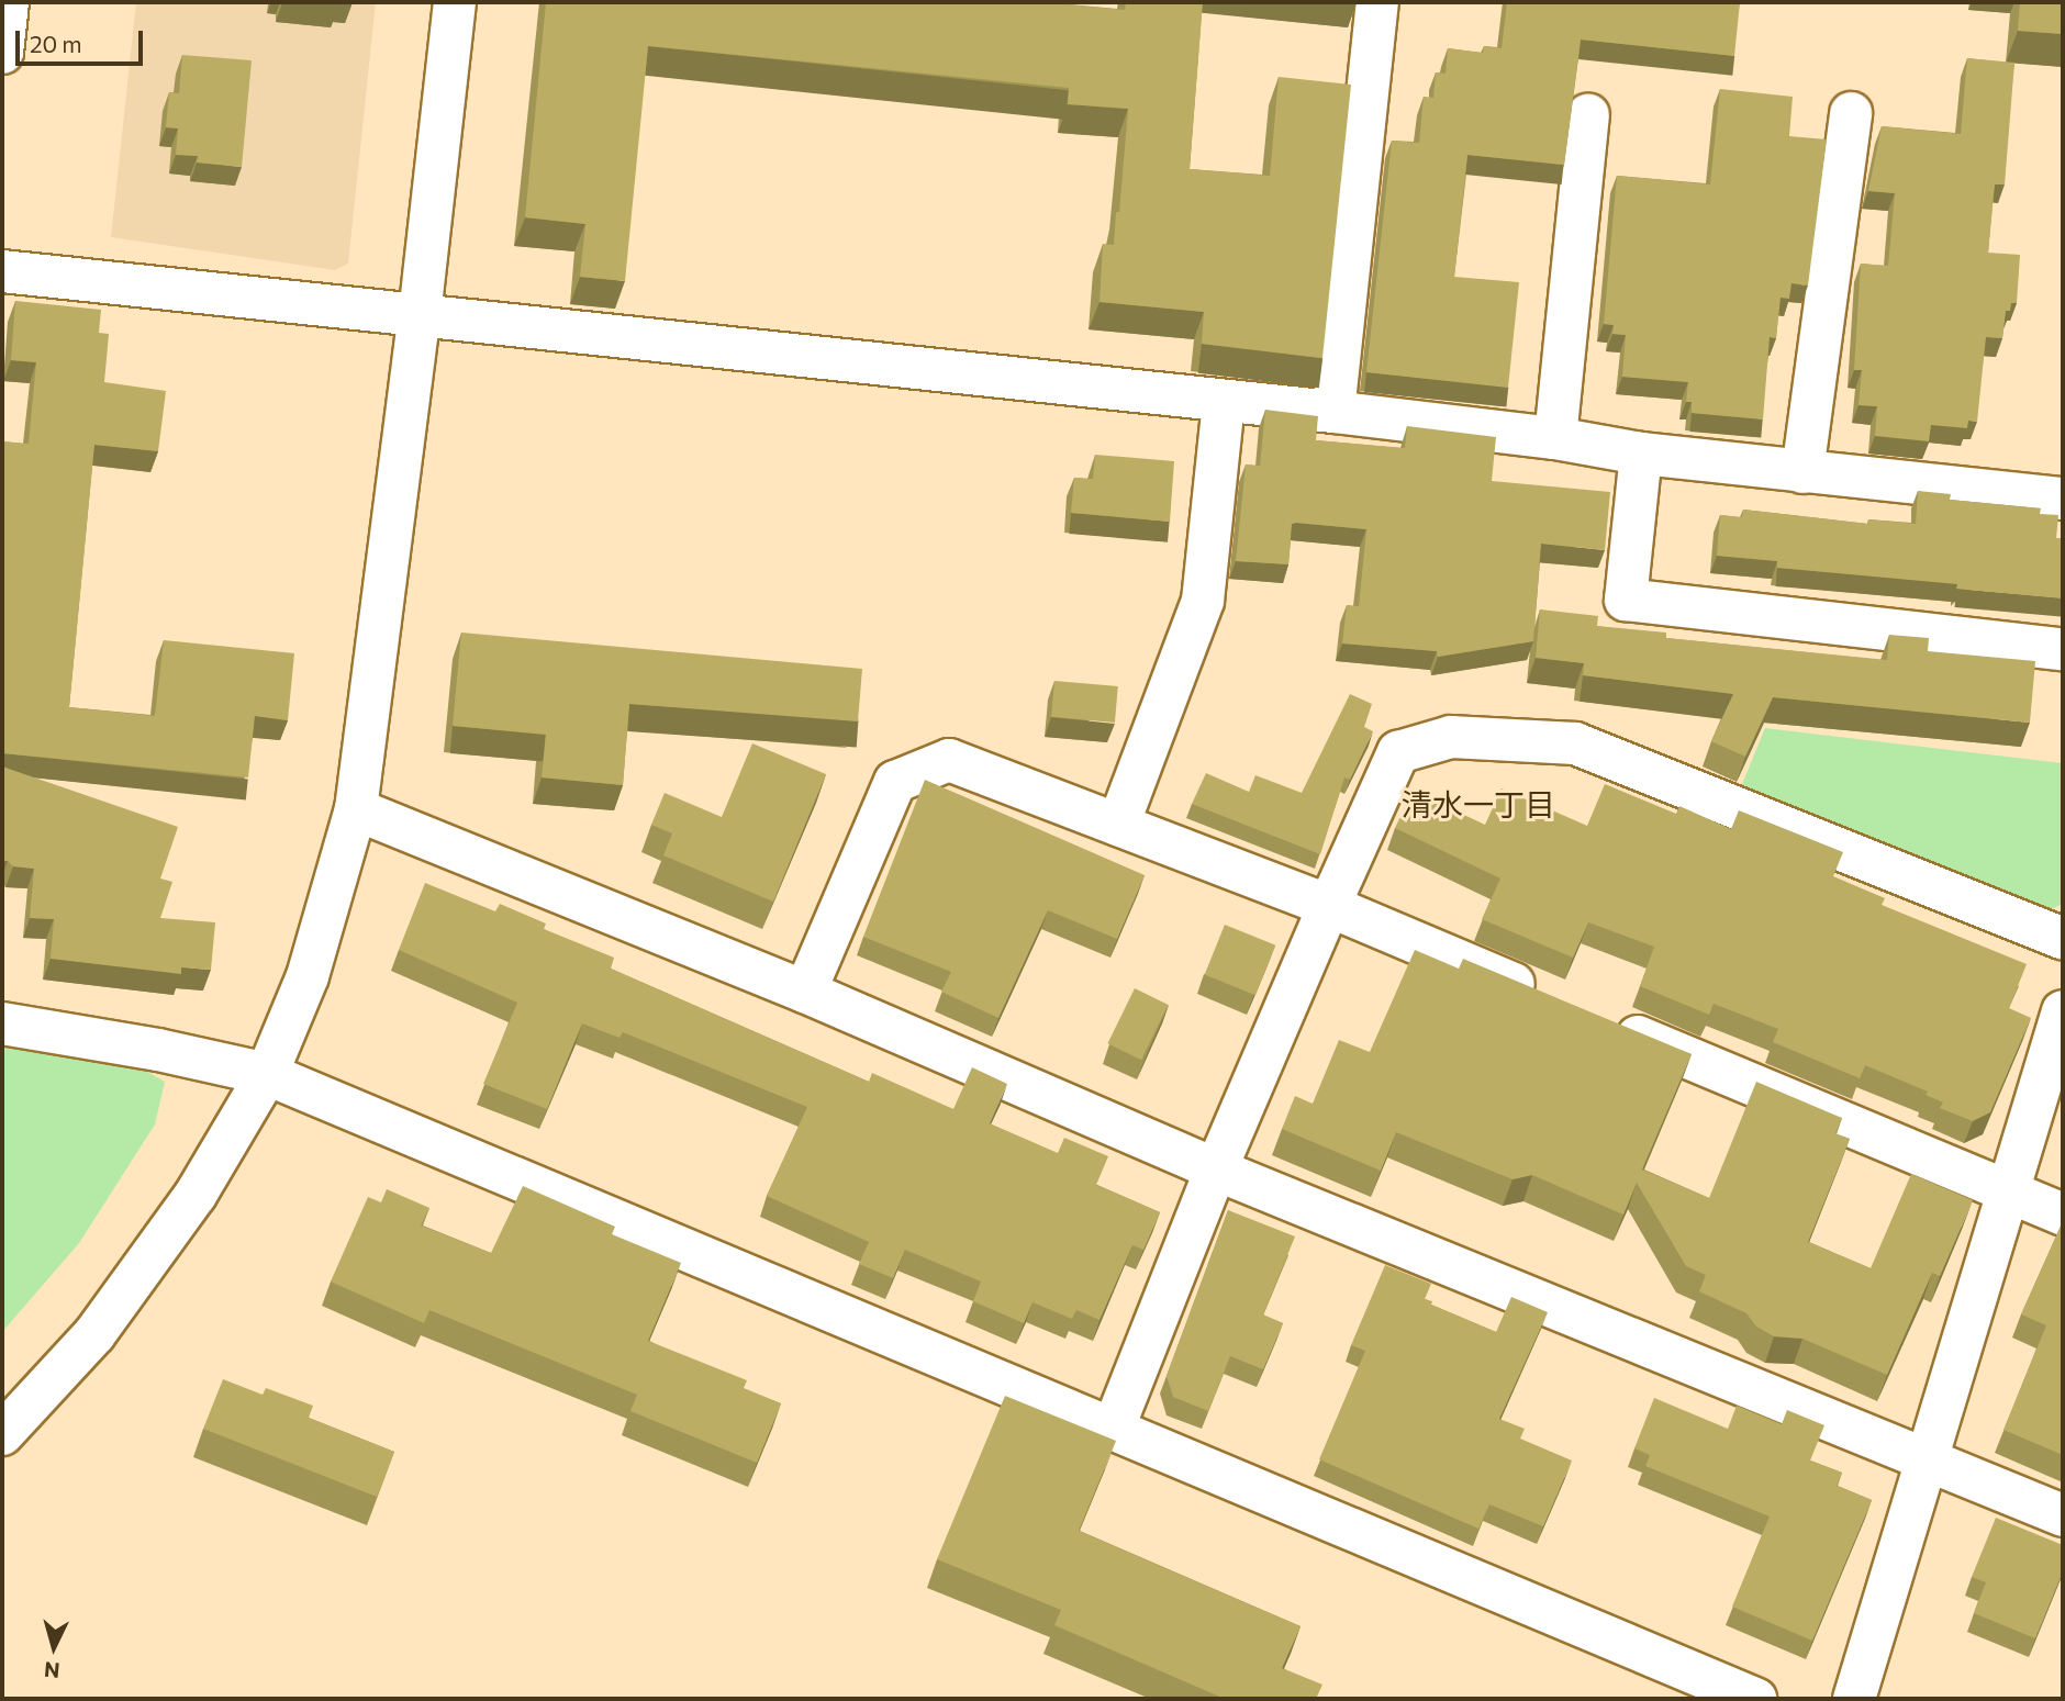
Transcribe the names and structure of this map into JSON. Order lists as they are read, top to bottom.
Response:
{
  "districts": ["清水一丁目"],
  "scale_bar": "20 m",
  "north": "bottom"
}
